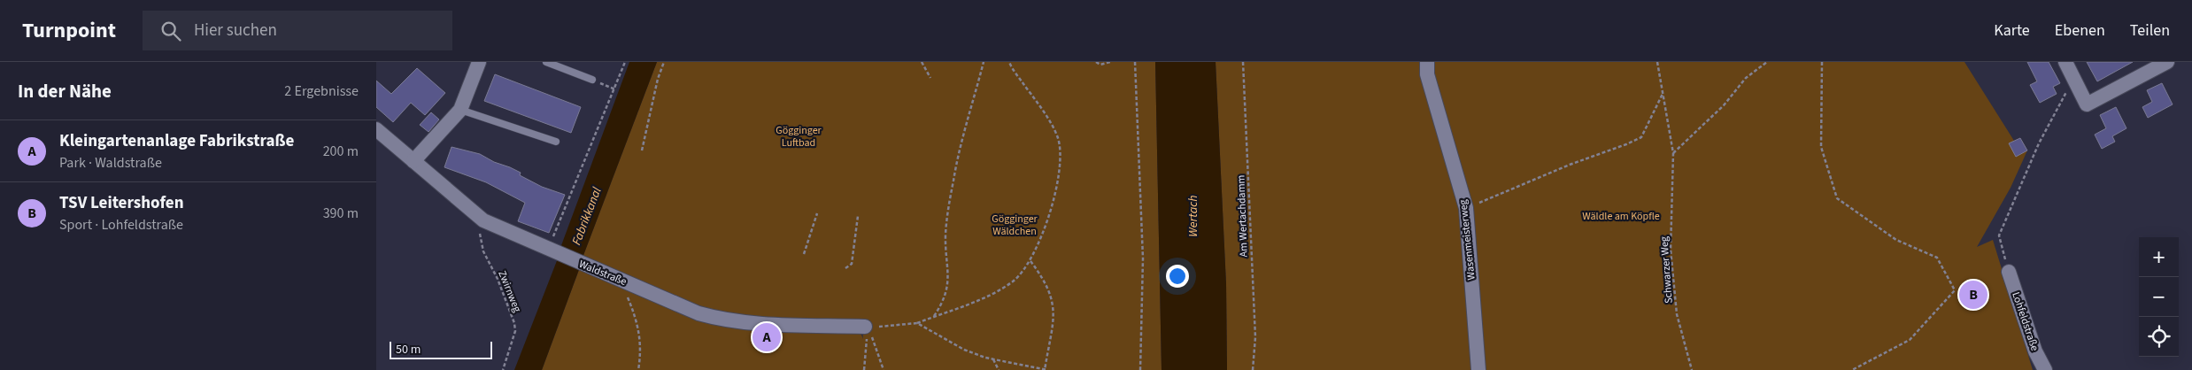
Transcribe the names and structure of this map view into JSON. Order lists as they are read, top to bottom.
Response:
{
  "streets": {
    "street": ["Wasenmeisterweg", "Waldstraße", "Lohfeldstraße"],
    "path": ["Am Wertachdamm", "Schwarzer Weg", "Zwirnweg"]
  },
  "crossings": [
    ["Waldstraße", "Zwirnweg"]
  ],
  "water": ["Fabrikkanal", "Wertach"],
  "parks": ["Gögginger Luftbad", "Wäldle am Köpfle", "Gögginger Wäldchen"],
  "scale_bar": "50 m",
  "page": {
    "header": "Turnpoint",
    "search": "Hier suchen",
    "nav": ["Karte", "Ebenen", "Teilen"],
    "heading": ["In der Nähe", "2 Ergebnisse"],
    "list": [
      {
        "mark": "A",
        "name": "Kleingartenanlage Fabrikstraße",
        "note": "Park · Waldstraße",
        "value": "200 m"
      },
      {
        "mark": "B",
        "name": "TSV Leitershofen",
        "note": "Sport · Lohfeldstraße",
        "value": "390 m"
      }
    ],
    "map_buttons": ["+", "−"],
    "pins": ["B", "A"],
    "scale": "50 m"
  }
}
